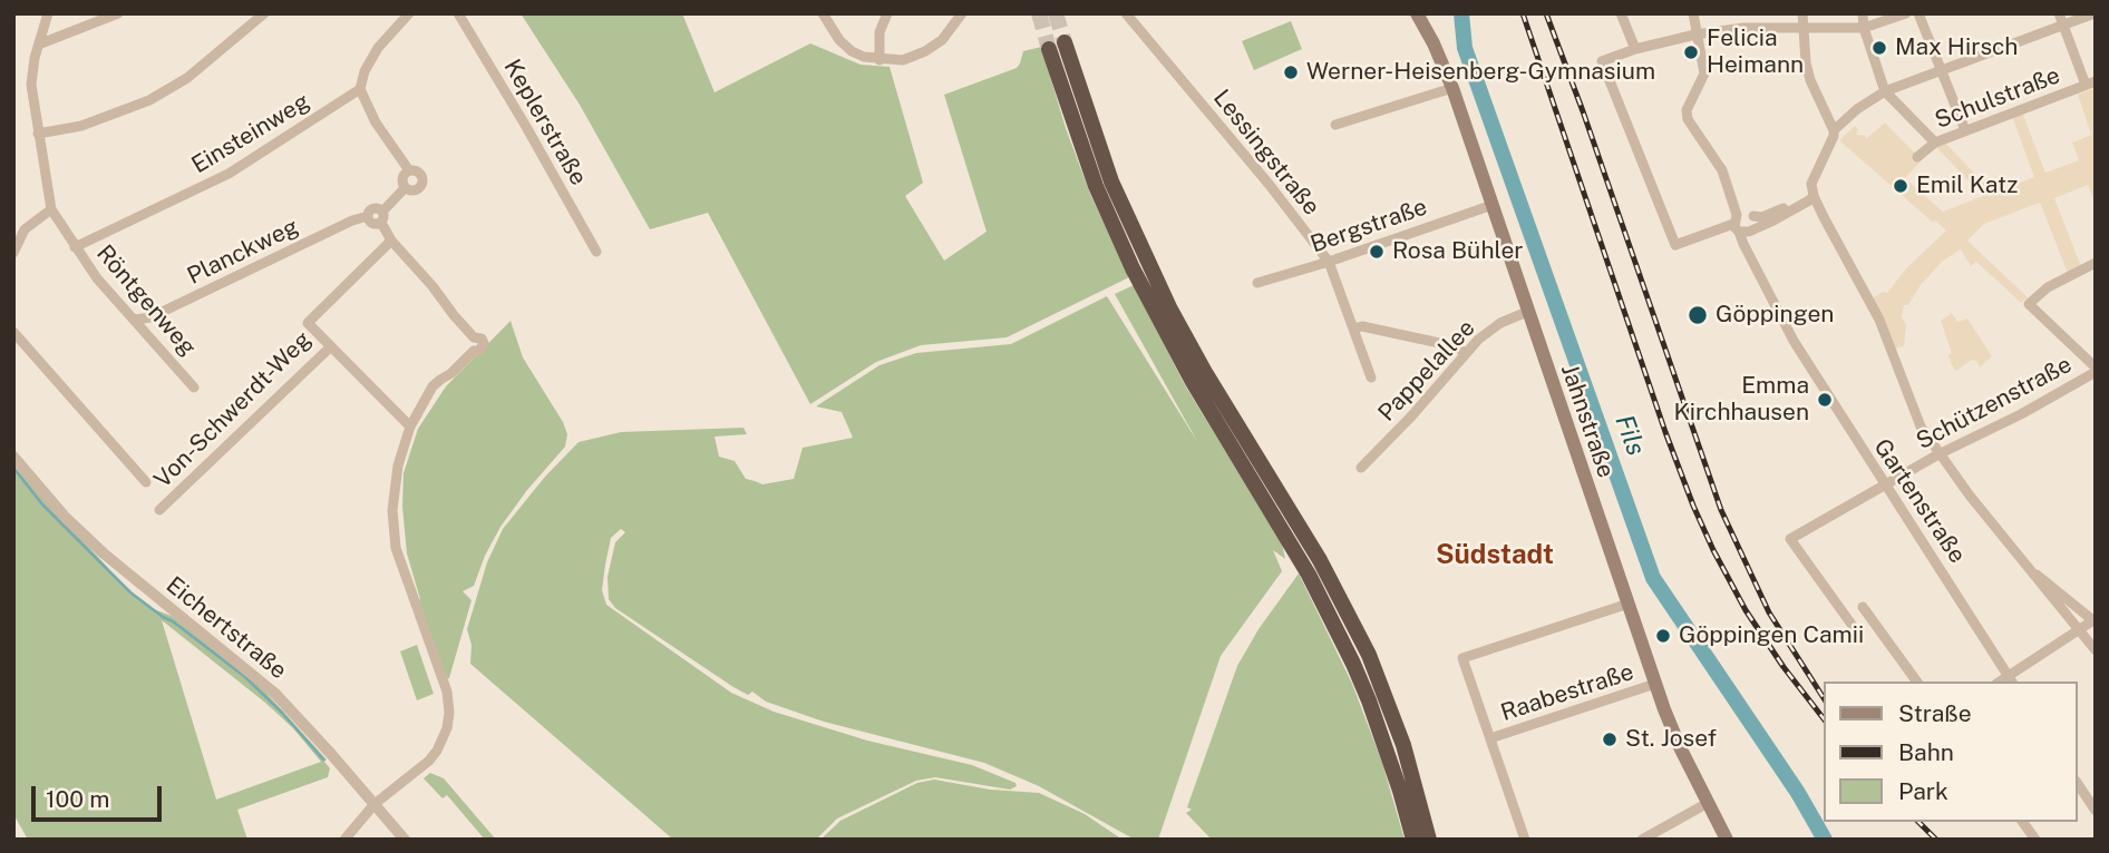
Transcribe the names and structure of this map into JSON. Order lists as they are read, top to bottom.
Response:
{
  "streets": {
    "main road": ["Jahnstraße"],
    "street": [
      "Schulstraße",
      "Keplerstraße",
      "Einsteinweg",
      "Lessingstraße",
      "Bergstraße",
      "Planckweg",
      "Röntgenweg",
      "Pappelallee",
      "Schützenstraße",
      "Von-Schwerdt-Weg",
      "Gartenstraße",
      "Eichertstraße",
      "Raabestraße"
    ]
  },
  "crossings": [
    ["Einsteinweg", "Röntgenweg"],
    ["Lessingstraße", "Bergstraße"],
    ["Bergstraße", "Jahnstraße"],
    ["Planckweg", "Röntgenweg"],
    ["Pappelallee", "Jahnstraße"],
    ["Schützenstraße", "Gartenstraße"],
    ["Jahnstraße", "Raabestraße"]
  ],
  "districts": ["Südstadt"],
  "water": ["Fils"],
  "places": [
    "Max Hirsch",
    "Felicia Heimann",
    "Werner-Heisenberg-Gymnasium",
    "Emil Katz",
    "Rosa Bühler",
    "Göppingen",
    "Emma Kirchhausen",
    "Göppingen Camii",
    "St. Josef"
  ],
  "legend": ["Straße", "Bahn", "Park"],
  "scale_bar": "100 m"
}
